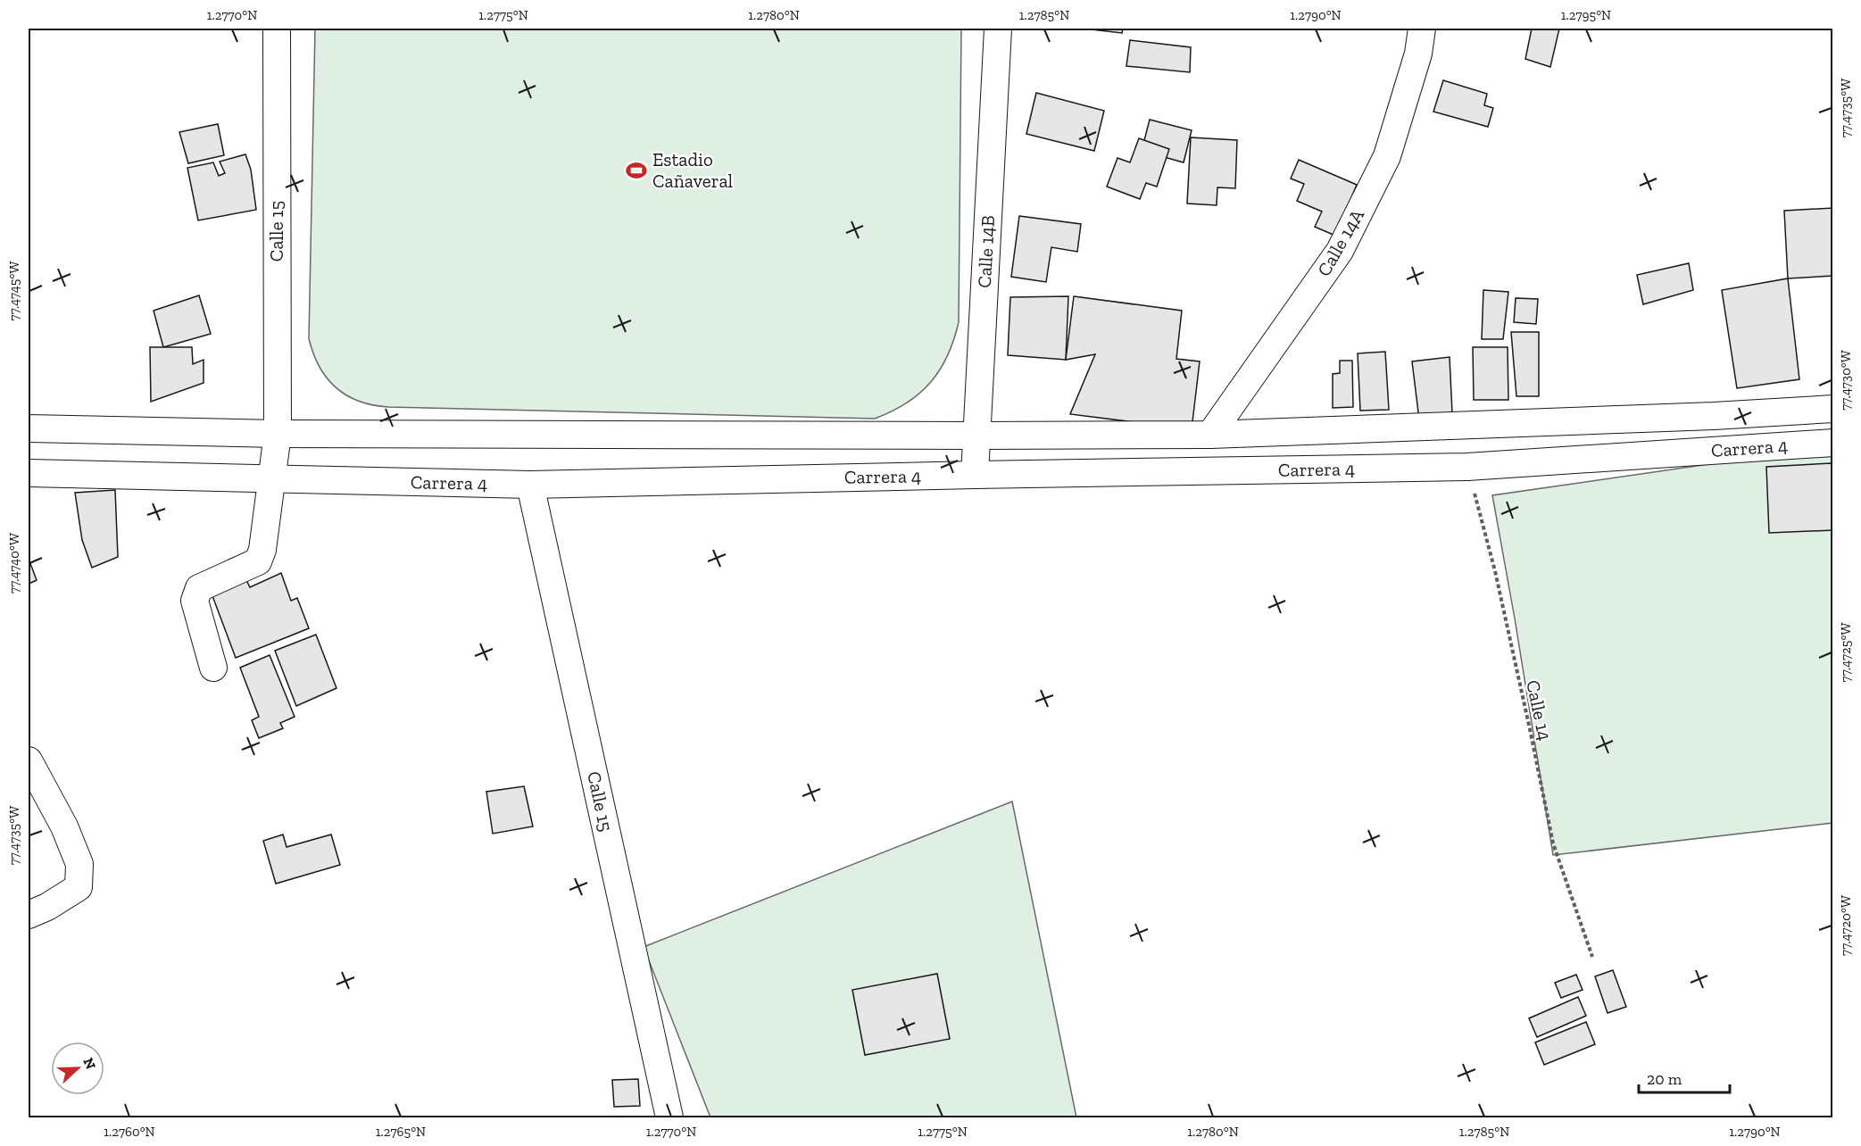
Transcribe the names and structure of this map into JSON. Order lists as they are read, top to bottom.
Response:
{
  "streets": {
    "street": [
      "Calle 15",
      "Calle 14A",
      "Calle 14B",
      "Carrera 4"
    ],
    "path": ["Calle 14"]
  },
  "crossings": [
    ["Calle 15", "Carrera 4"],
    ["Calle 14A", "Carrera 4"],
    ["Calle 14B", "Carrera 4"],
    ["Carrera 4", "Calle 14"]
  ],
  "places": {
    "sports": ["Estadio Cañaveral"]
  },
  "scale_bar": "20 m",
  "north": "right",
  "coordinates": [
    "1.2770°N",
    "1.2775°N",
    "1.2780°N",
    "1.2785°N",
    "1.2790°N",
    "1.2795°N",
    "77.4735°W",
    "77.4745°W",
    "77.4730°W",
    "77.4740°W",
    "77.4725°W",
    "77.4720°W",
    "1.2760°N",
    "1.2765°N"
  ]
}
